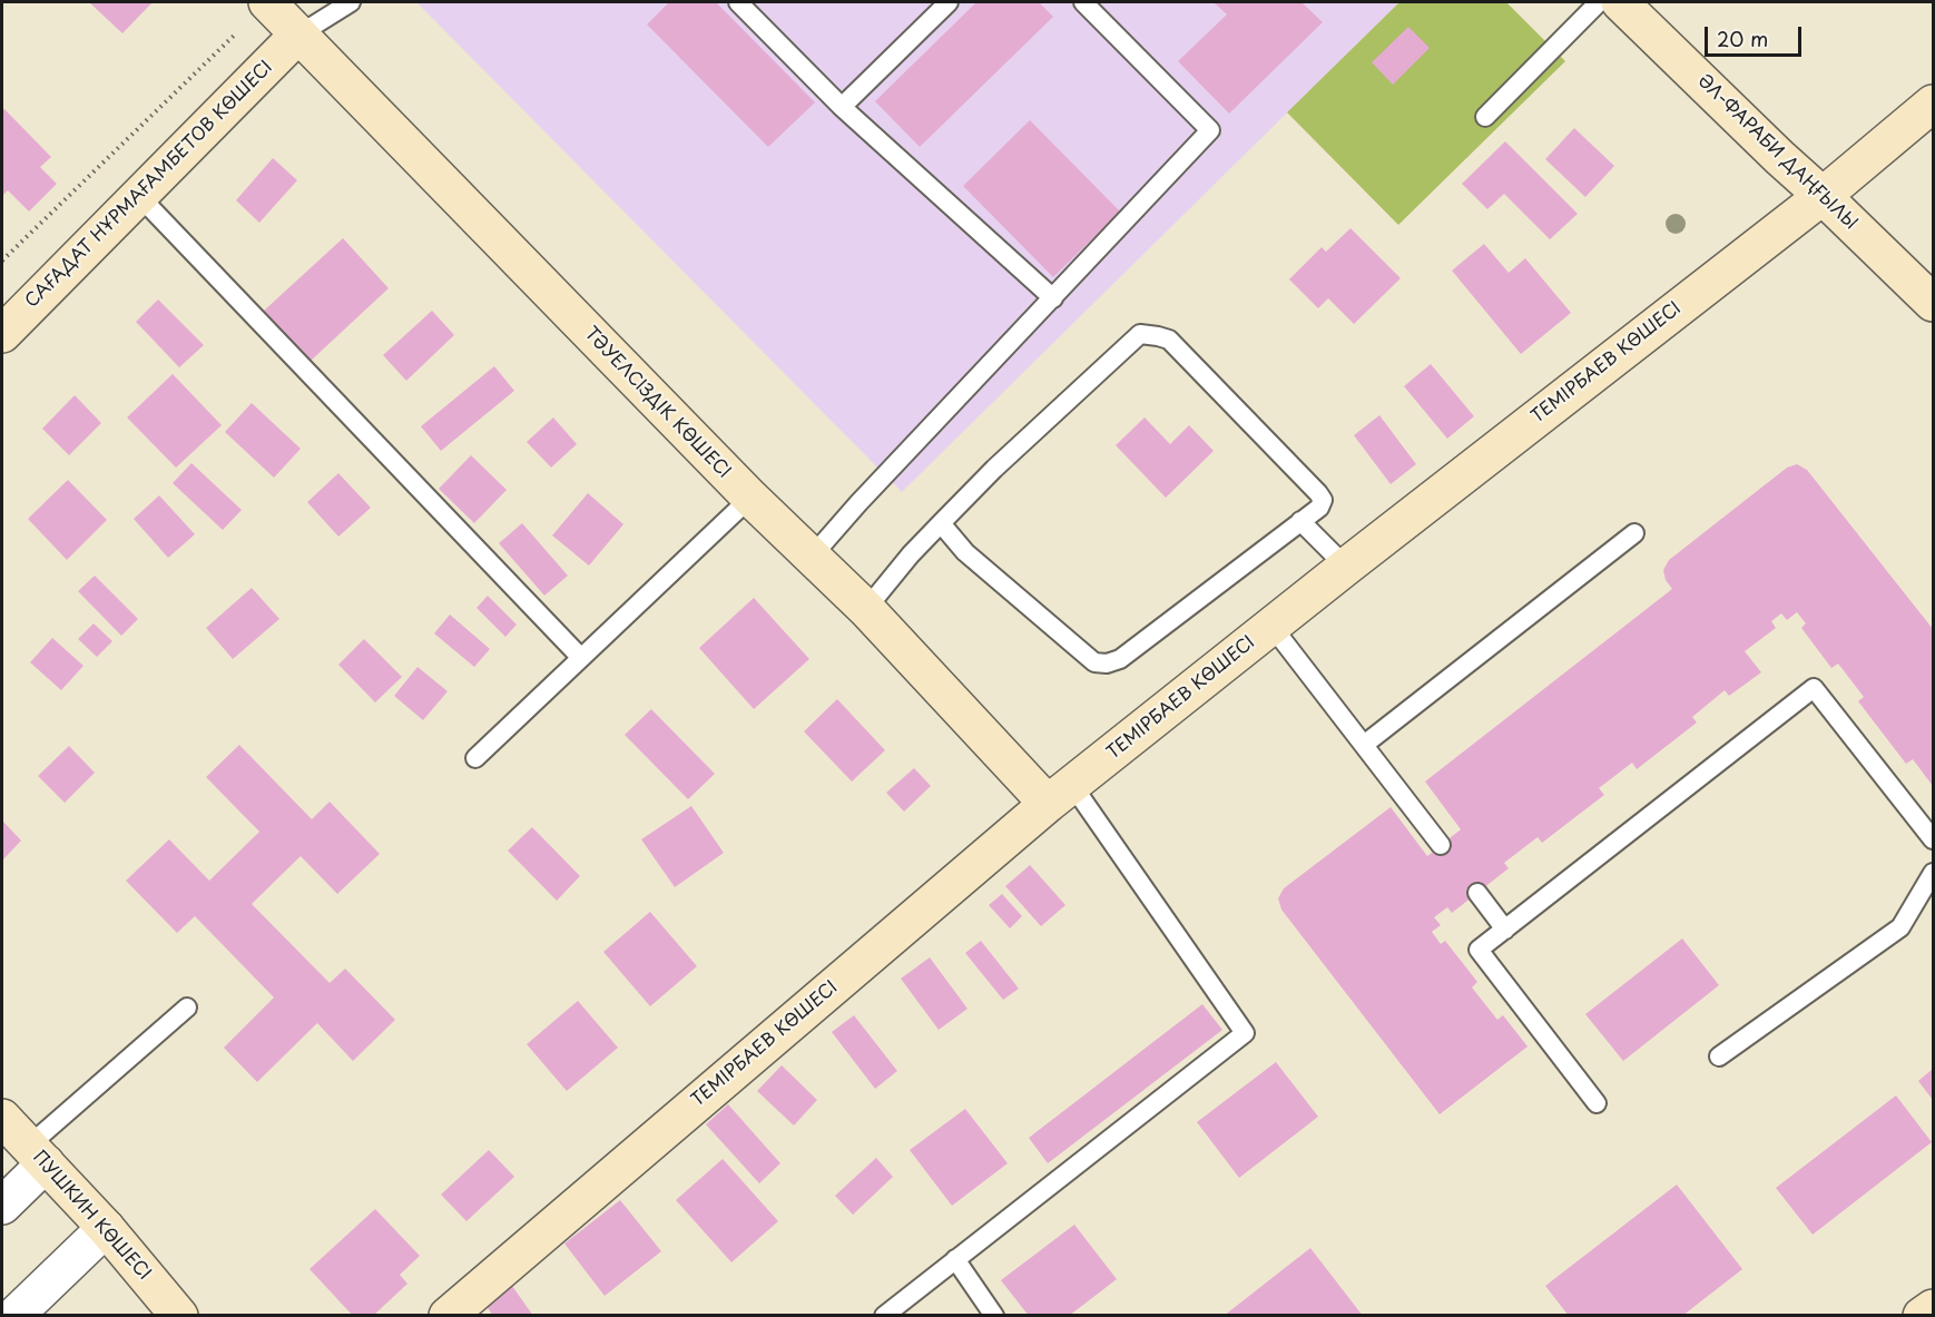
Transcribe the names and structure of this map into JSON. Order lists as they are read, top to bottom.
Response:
{
  "streets": {
    "main road": [
      "ӘЛ-ФАРАБИ ДАҢҒЫЛЫ",
      "САҒАДАТ НҰРМАҒАМБЕТОВ КӨШЕСІ",
      "ТЕМІРБАЕВ КӨШЕСІ",
      "ТӘУЕЛСІЗДІК КӨШЕСІ",
      "ПУШКИН КӨШЕСІ"
    ]
  },
  "crossings": [
    ["ӘЛ-ФАРАБИ ДАҢҒЫЛЫ", "ТЕМІРБАЕВ КӨШЕСІ"],
    ["САҒАДАТ НҰРМАҒАМБЕТОВ КӨШЕСІ", "ТӘУЕЛСІЗДІК КӨШЕСІ"],
    ["ТЕМІРБАЕВ КӨШЕСІ", "ТӘУЕЛСІЗДІК КӨШЕСІ"]
  ],
  "scale_bar": "20 m"
}
